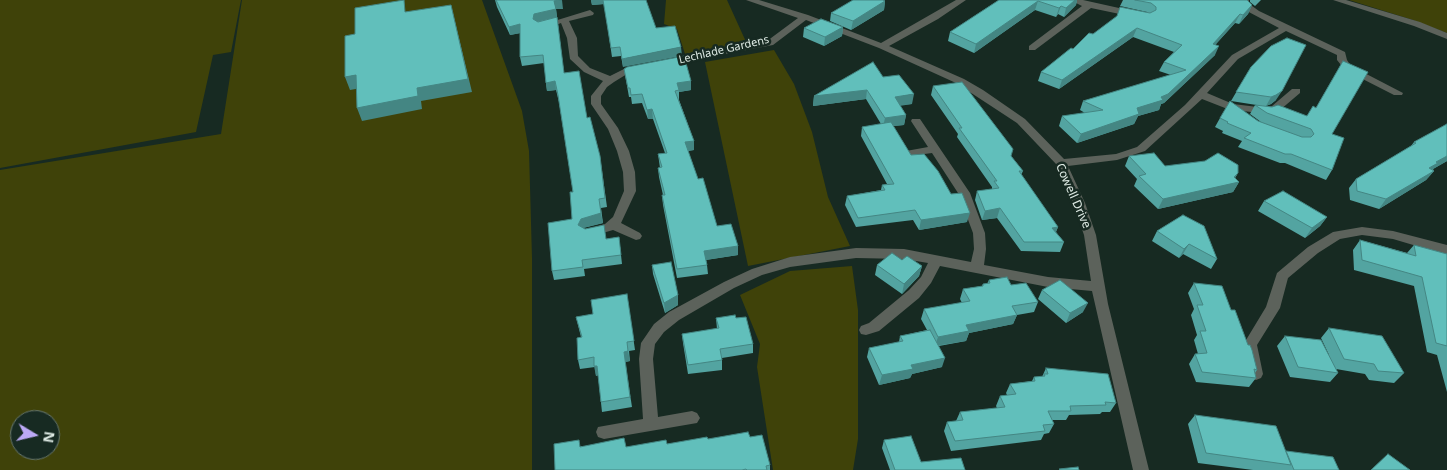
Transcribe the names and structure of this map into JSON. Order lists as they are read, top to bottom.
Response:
{
  "streets": {
    "street": ["Lechlade Gardens", "Cowell Drive"]
  },
  "crossings": [
    ["Lechlade Gardens", "Cowell Drive"]
  ],
  "north": "right"
}
